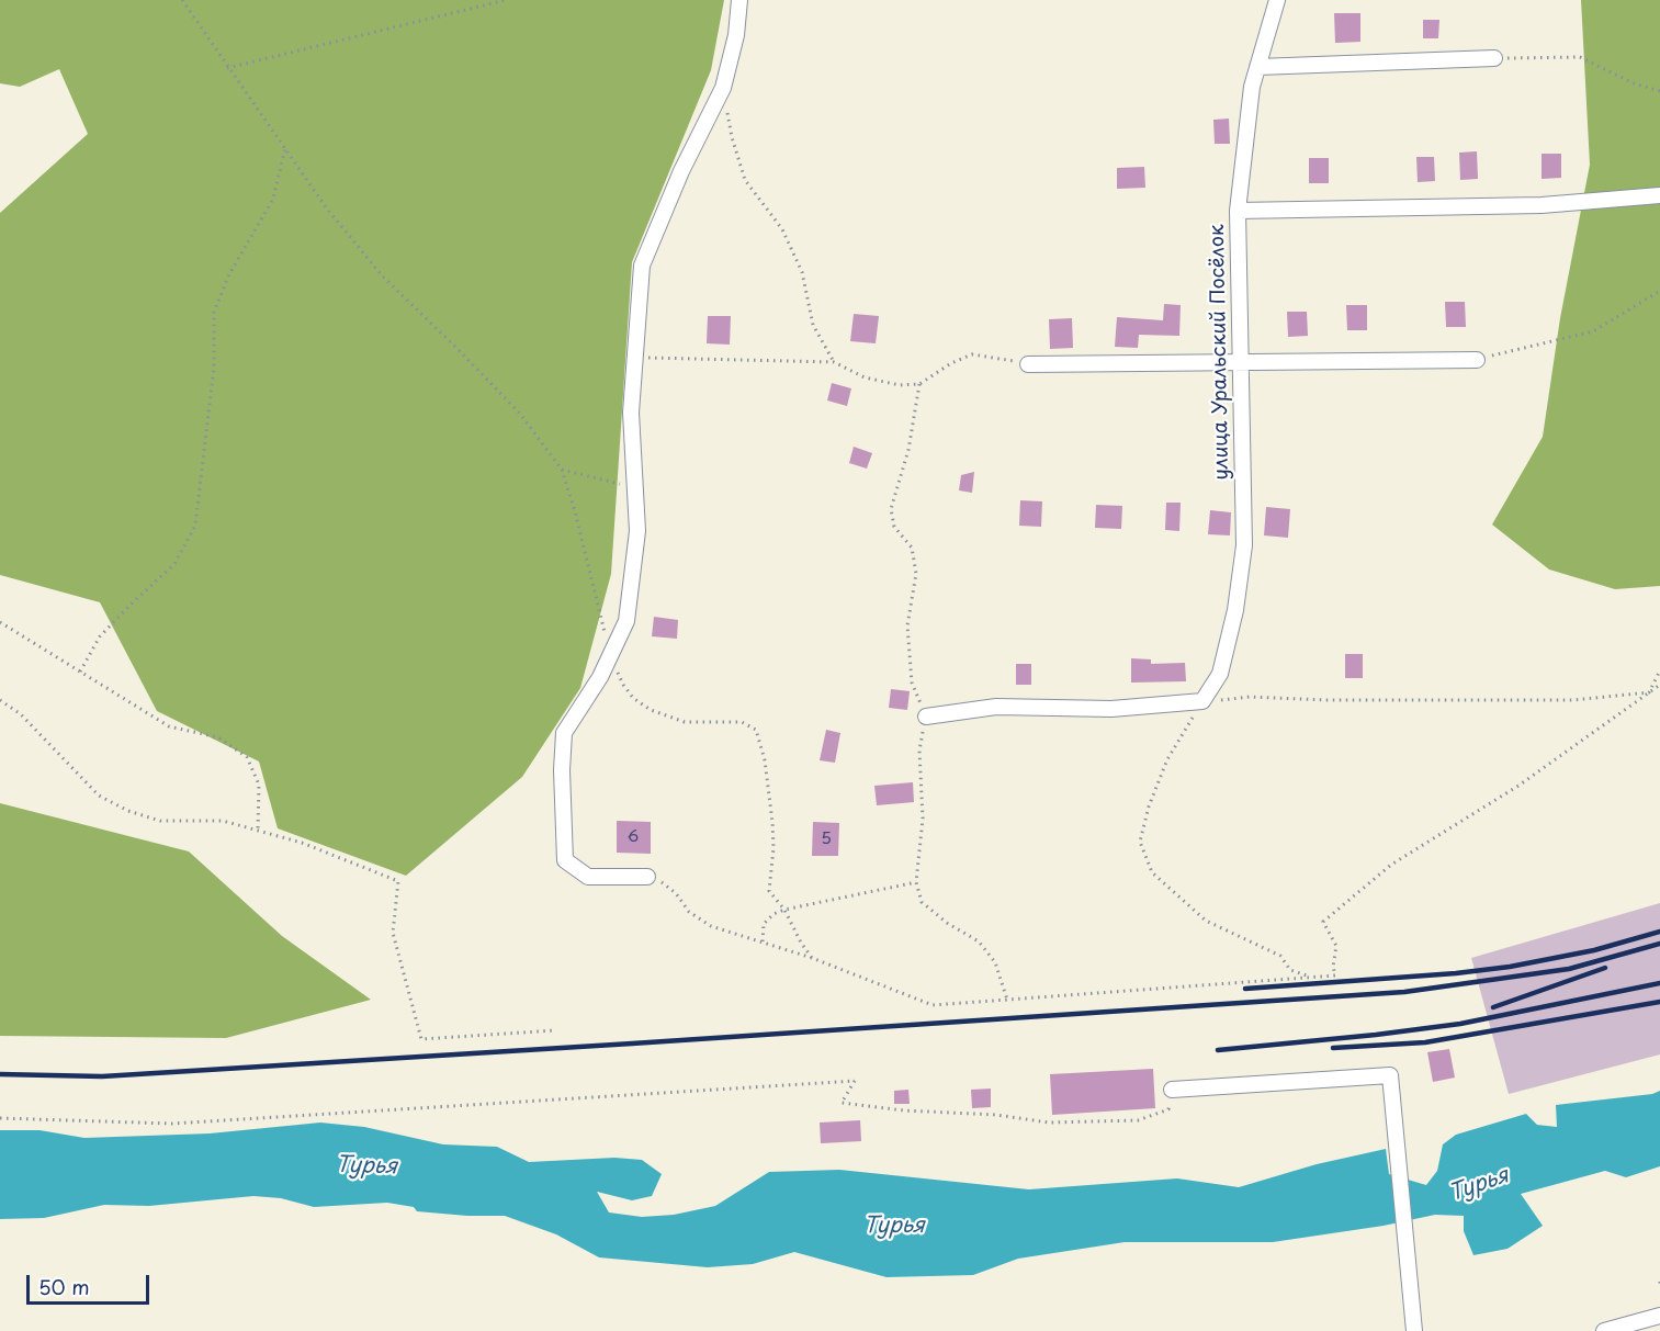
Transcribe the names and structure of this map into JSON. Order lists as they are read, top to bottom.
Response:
{
  "streets": {
    "street": ["улица Уральский Посёлок"]
  },
  "water": ["Турья"],
  "house_numbers": ["6", "5"],
  "scale_bar": "50 m"
}
